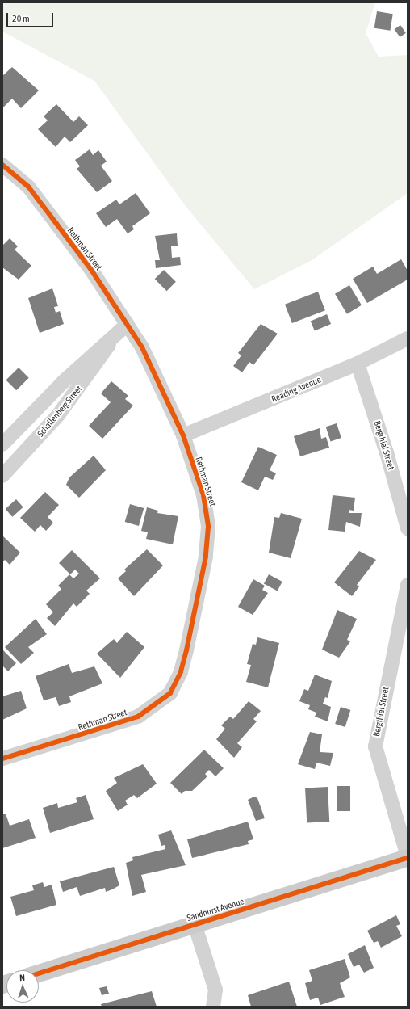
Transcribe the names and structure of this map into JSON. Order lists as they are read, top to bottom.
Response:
{
  "streets": {
    "street": [
      "Rethman Street",
      "Reading Avenue",
      "Schallenberg Street",
      "Bergthiel Street",
      "Sandhurst Avenue"
    ]
  },
  "crossings": [
    ["Rethman Street", "Reading Avenue"],
    ["Rethman Street", "Schallenberg Street"],
    ["Reading Avenue", "Bergthiel Street"],
    ["Bergthiel Street", "Sandhurst Avenue"]
  ],
  "scale_bar": "20 m",
  "north": "top"
}
